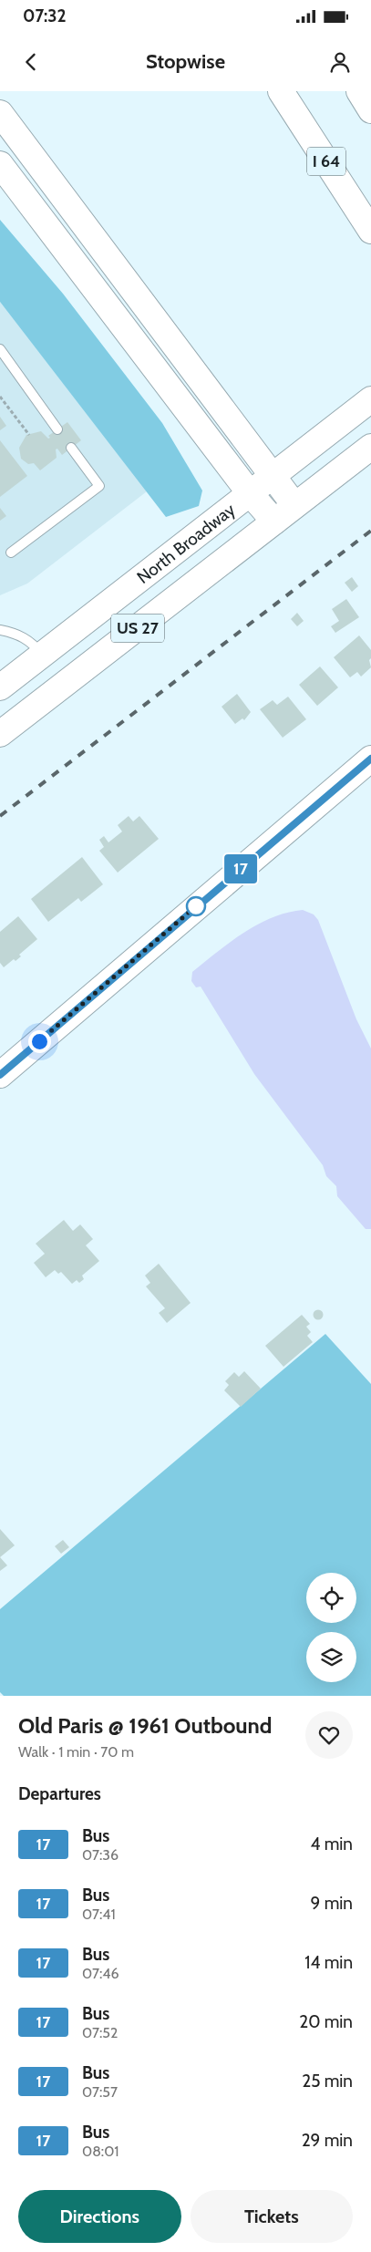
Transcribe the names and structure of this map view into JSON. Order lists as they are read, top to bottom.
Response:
{
  "streets": {
    "main road": ["I 64", "North Broadway", "US 27"]
  },
  "lines": ["bus line 17"],
  "page": {
    "status": "07:32",
    "header": "Stopwise",
    "on_map": "17",
    "heading": [
      ["Old Paris @ 1961 Outbound", "Walk · 1 min · 70 m"],
      "Departures"
    ],
    "list": [
      {
        "mark": "17",
        "name": "Bus",
        "note": "07:36",
        "value": "4 min"
      },
      {
        "mark": "17",
        "name": "Bus",
        "note": "07:41",
        "value": "9 min"
      },
      {
        "mark": "17",
        "name": "Bus",
        "note": "07:46",
        "value": "14 min"
      },
      {
        "mark": "17",
        "name": "Bus",
        "note": "07:52",
        "value": "20 min"
      },
      {
        "mark": "17",
        "name": "Bus",
        "note": "07:57",
        "value": "25 min"
      },
      {
        "mark": "17",
        "name": "Bus",
        "note": "08:01",
        "value": "29 min"
      }
    ],
    "buttons": ["Directions", "Tickets"]
  }
}
